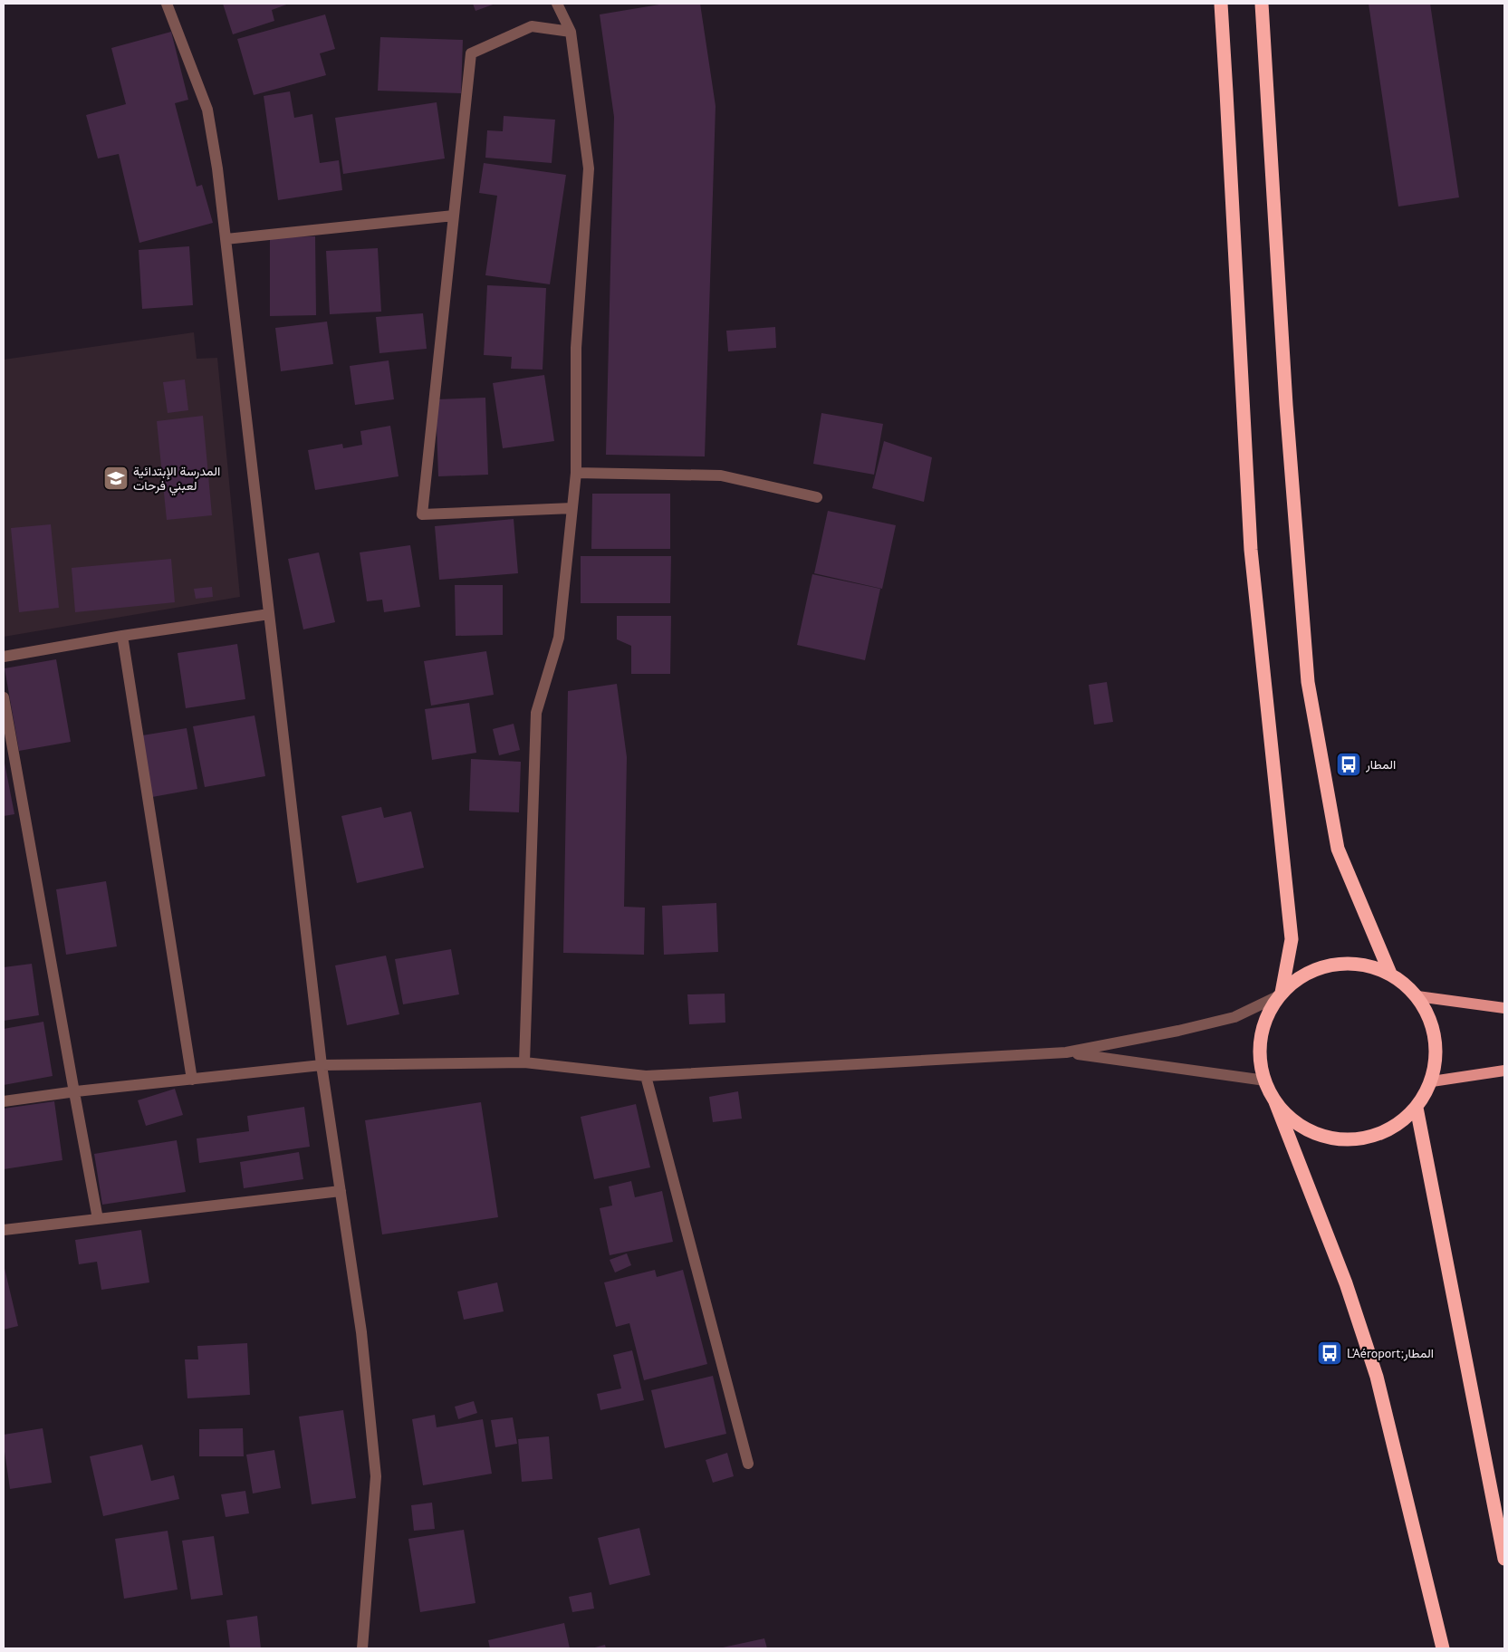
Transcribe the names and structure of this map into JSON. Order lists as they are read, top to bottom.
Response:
{
  "places": {
    "school or university": ["المدرسة الإبتدائية لعبني فرحات"],
    "bus stop": ["المطار", "L'Aéroport;المطار"]
  }
}
